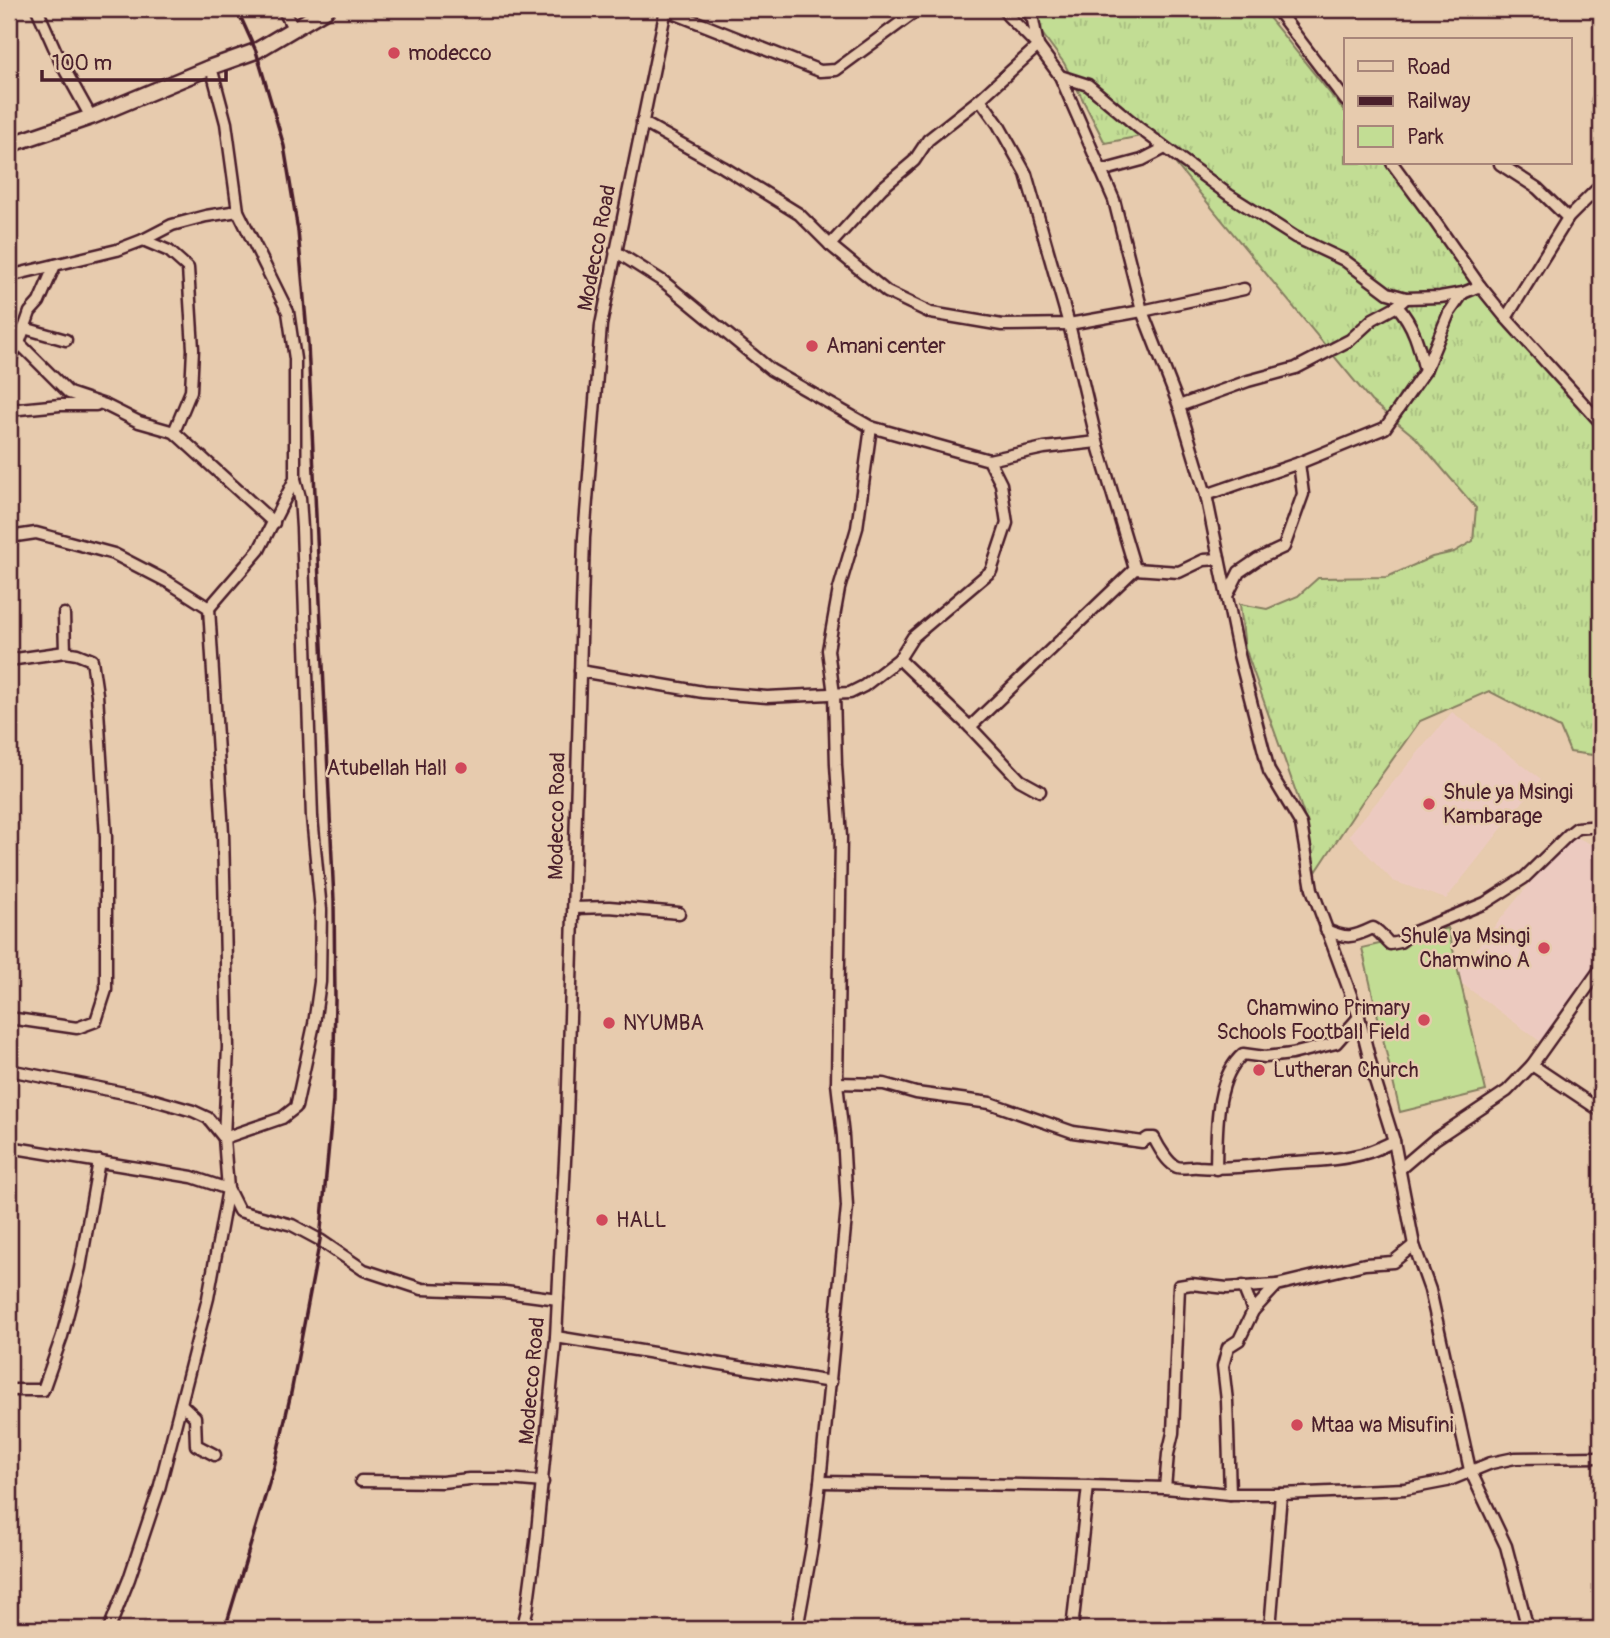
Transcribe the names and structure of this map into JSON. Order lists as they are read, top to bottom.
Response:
{
  "streets": {
    "street": ["Modecco Road"]
  },
  "places": [
    "modecco",
    "Amani center",
    "Atubellah Hall",
    "Shule ya Msingi Kambarage",
    "Shule ya Msingi Chamwino A",
    "Chamwino Primary Schools Football Field",
    "NYUMBA",
    "Lutheran Church",
    "HALL",
    "Mtaa wa Misufini"
  ],
  "legend": ["Road", "Railway", "Park"],
  "scale_bar": "100 m"
}
